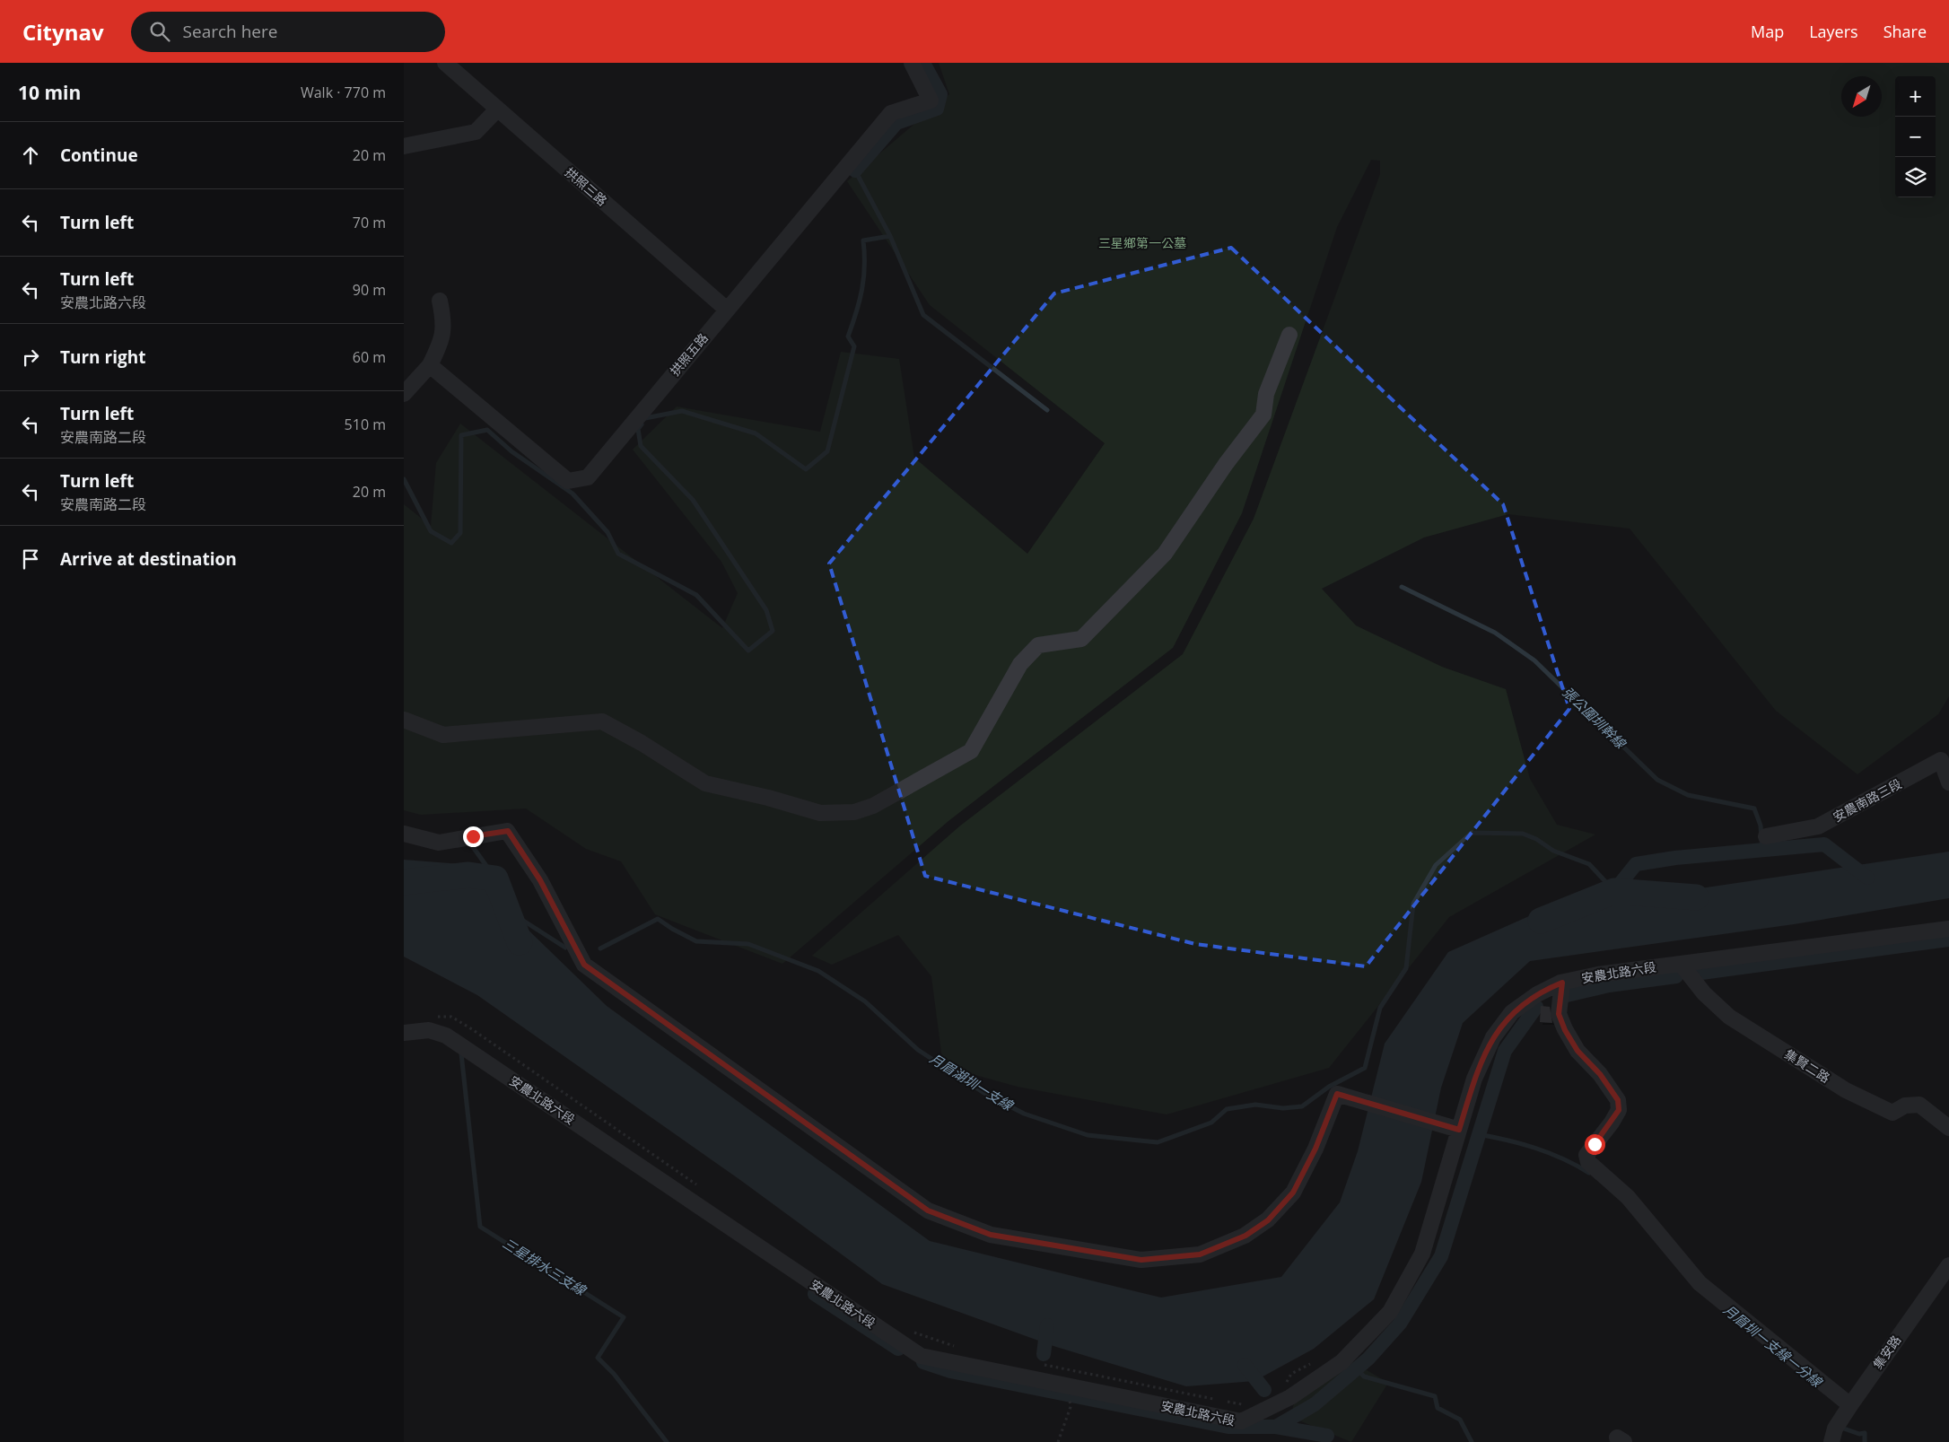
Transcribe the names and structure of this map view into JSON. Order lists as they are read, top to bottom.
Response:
{
  "streets": {
    "lane": [
      "拱照三路",
      "拱照五路",
      "安農南路三段",
      "安農北路六段",
      "集賢二路",
      "集安路"
    ]
  },
  "crossings": [
    ["拱照三路", "拱照五路"],
    ["安農北路六段", "集賢二路"]
  ],
  "water": [
    "張公圍圳幹線",
    "月眉湖圳一支線",
    "三星排水三支線",
    "月眉圳一支線一分線"
  ],
  "parks": ["三星鄉第一公墓"],
  "north": "bottom left",
  "page": {
    "header": "Citynav",
    "search": "Search here",
    "nav": ["Map", "Layers", "Share"],
    "heading": ["10 min", "Walk · 770 m"],
    "map_buttons": ["+", "−"],
    "list": [
      ["Continue", "20 m"],
      ["Turn left", "70 m"],
      ["Turn left", "安農北路六段", "90 m"],
      ["Turn right", "60 m"],
      ["Turn left", "安農南路二段", "510 m"],
      ["Turn left", "安農南路二段", "20 m"],
      "Arrive at destination"
    ]
  }
}
